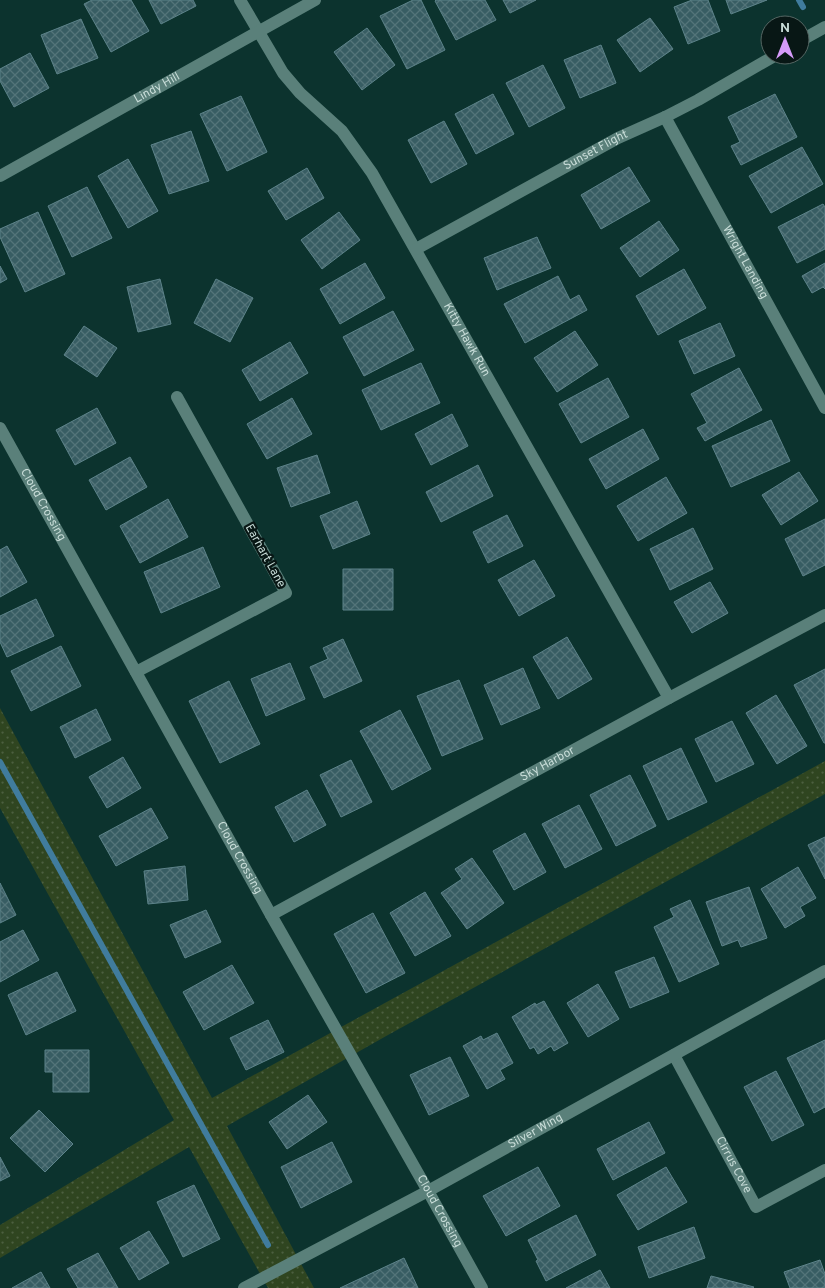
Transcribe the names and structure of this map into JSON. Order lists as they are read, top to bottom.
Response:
{
  "streets": {
    "street": [
      "Lindy Hill",
      "Sunset Flight",
      "Wright Landing",
      "Kitty Hawk Run",
      "Cloud Crossing",
      "Earhart Lane",
      "Sky Harbor",
      "Silver Wing",
      "Cirrus Cove"
    ]
  },
  "crossings": [
    ["Lindy Hill", "Kitty Hawk Run"],
    ["Sunset Flight", "Wright Landing"],
    ["Sunset Flight", "Kitty Hawk Run"],
    ["Kitty Hawk Run", "Sky Harbor"],
    ["Cloud Crossing", "Earhart Lane"],
    ["Cloud Crossing", "Sky Harbor"],
    ["Cloud Crossing", "Silver Wing"],
    ["Silver Wing", "Cirrus Cove"]
  ],
  "north": "top"
}
